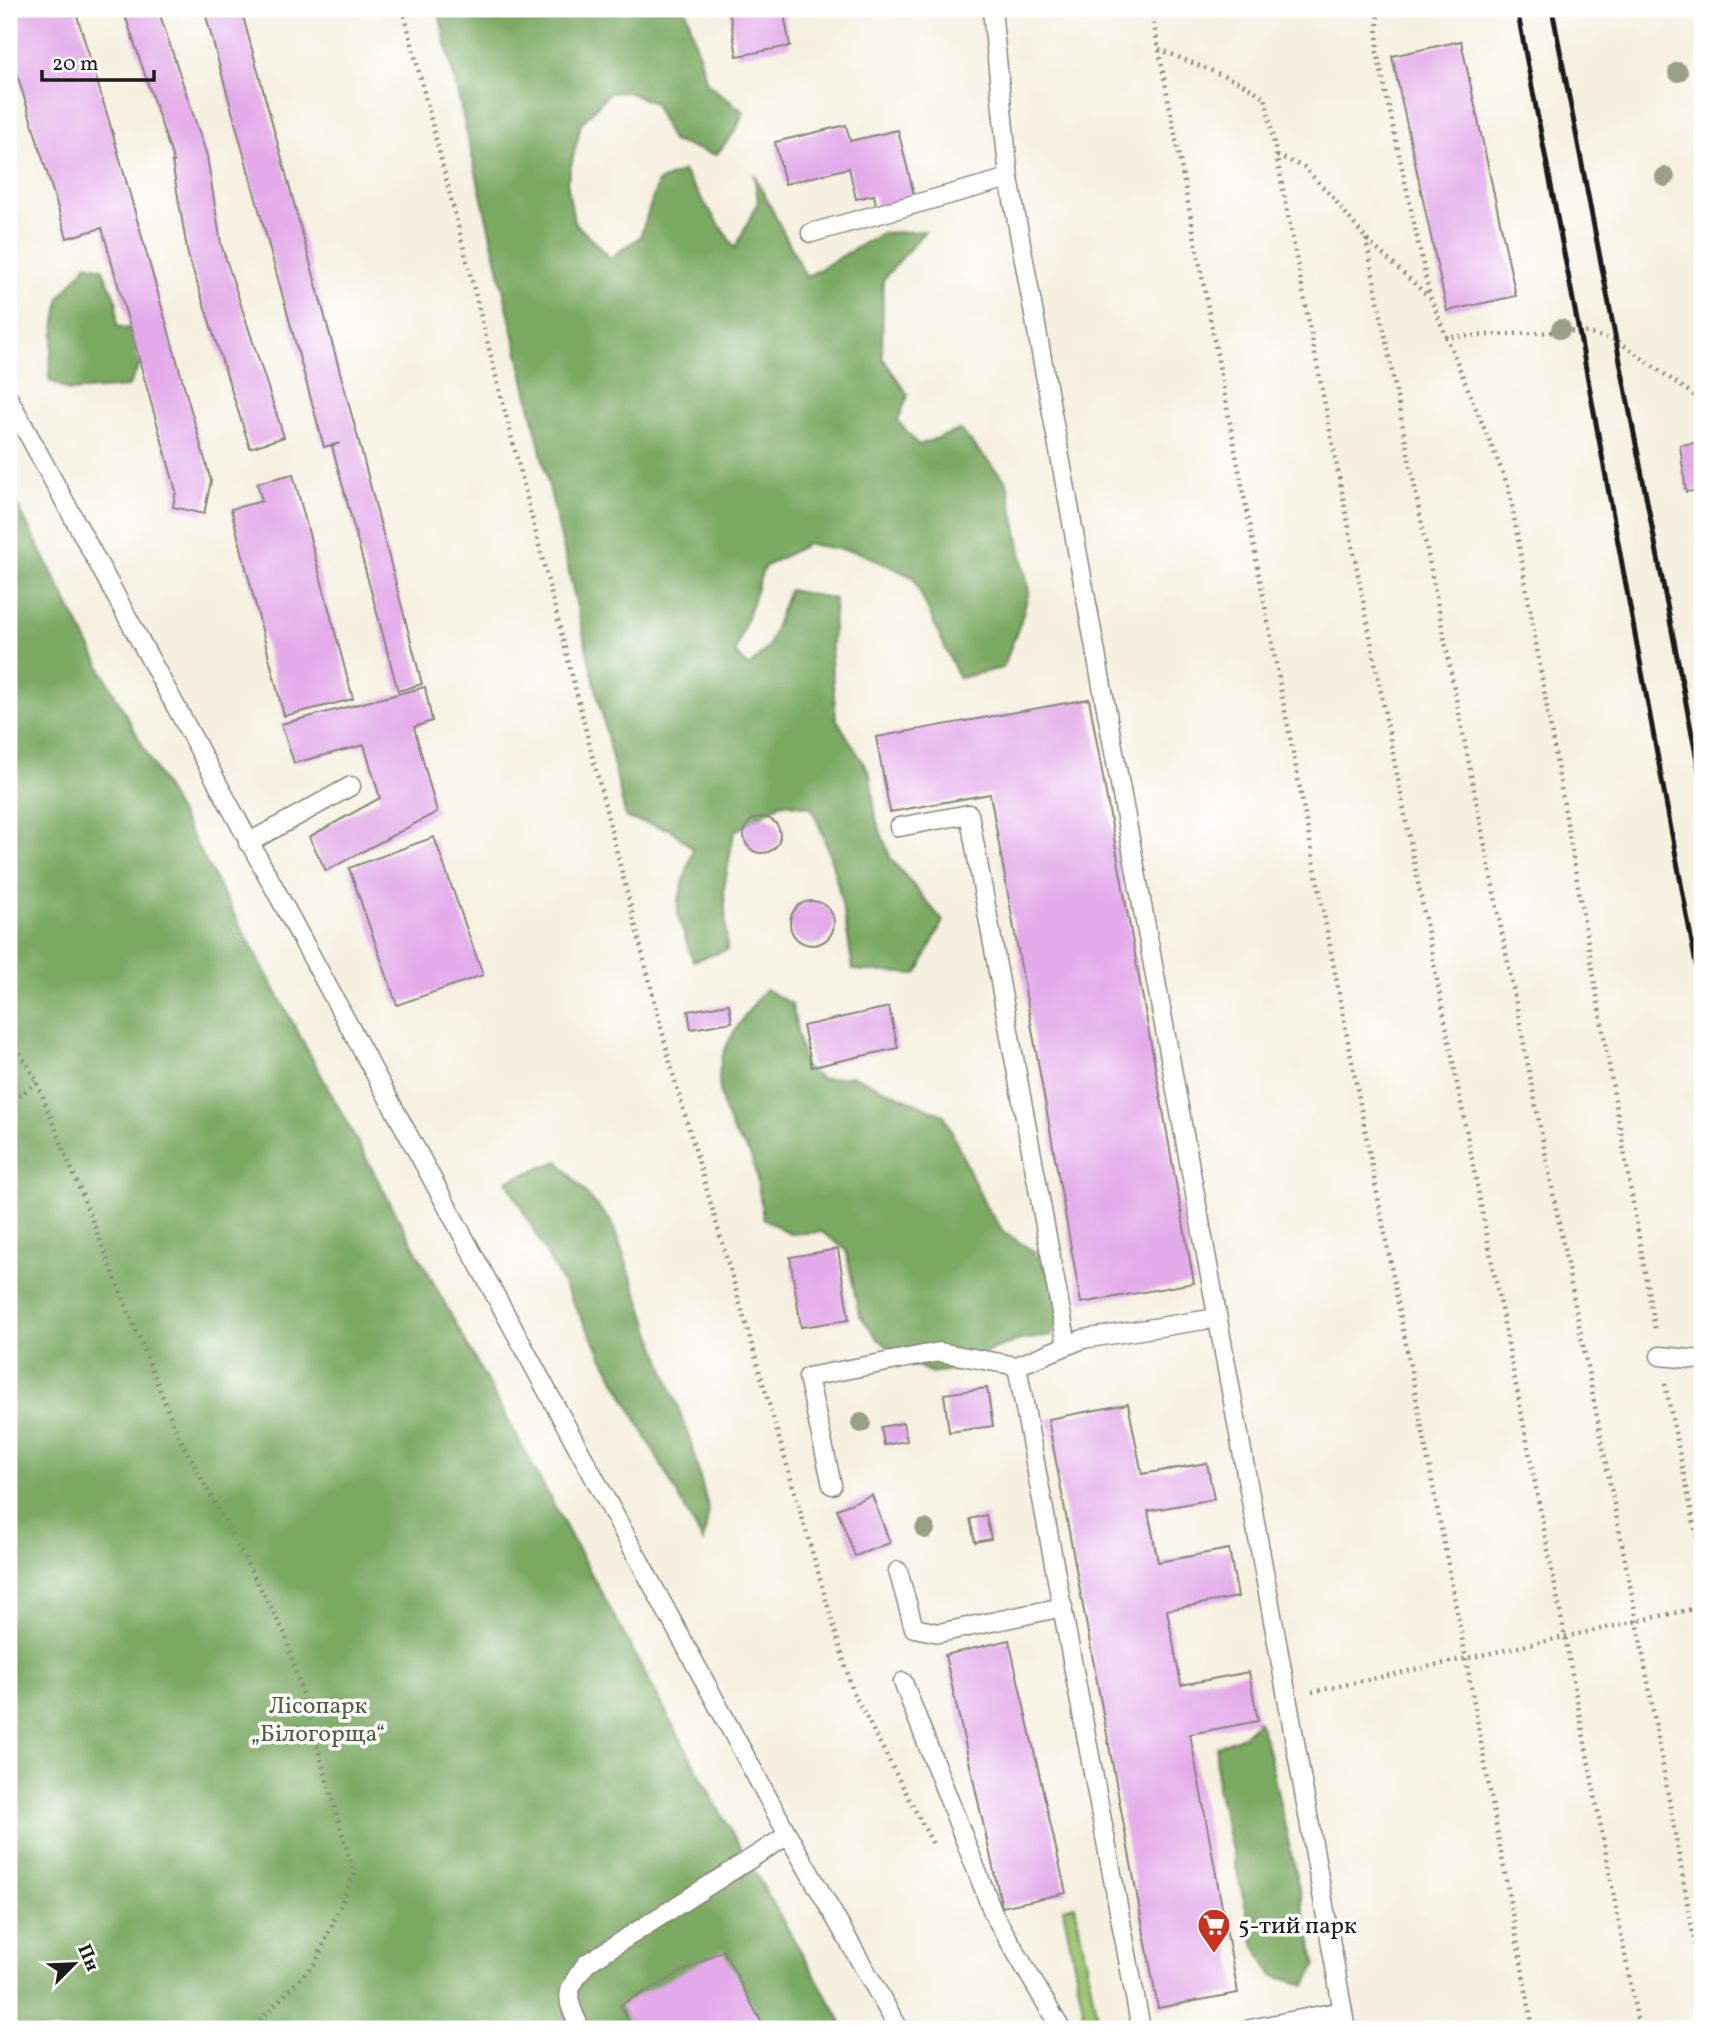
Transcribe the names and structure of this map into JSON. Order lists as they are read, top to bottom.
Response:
{
  "parks": ["Лісопарк „Білогорща“"],
  "places": {
    "supermarket": ["5-тий парк"]
  },
  "scale_bar": "20 m",
  "north": "top right"
}
